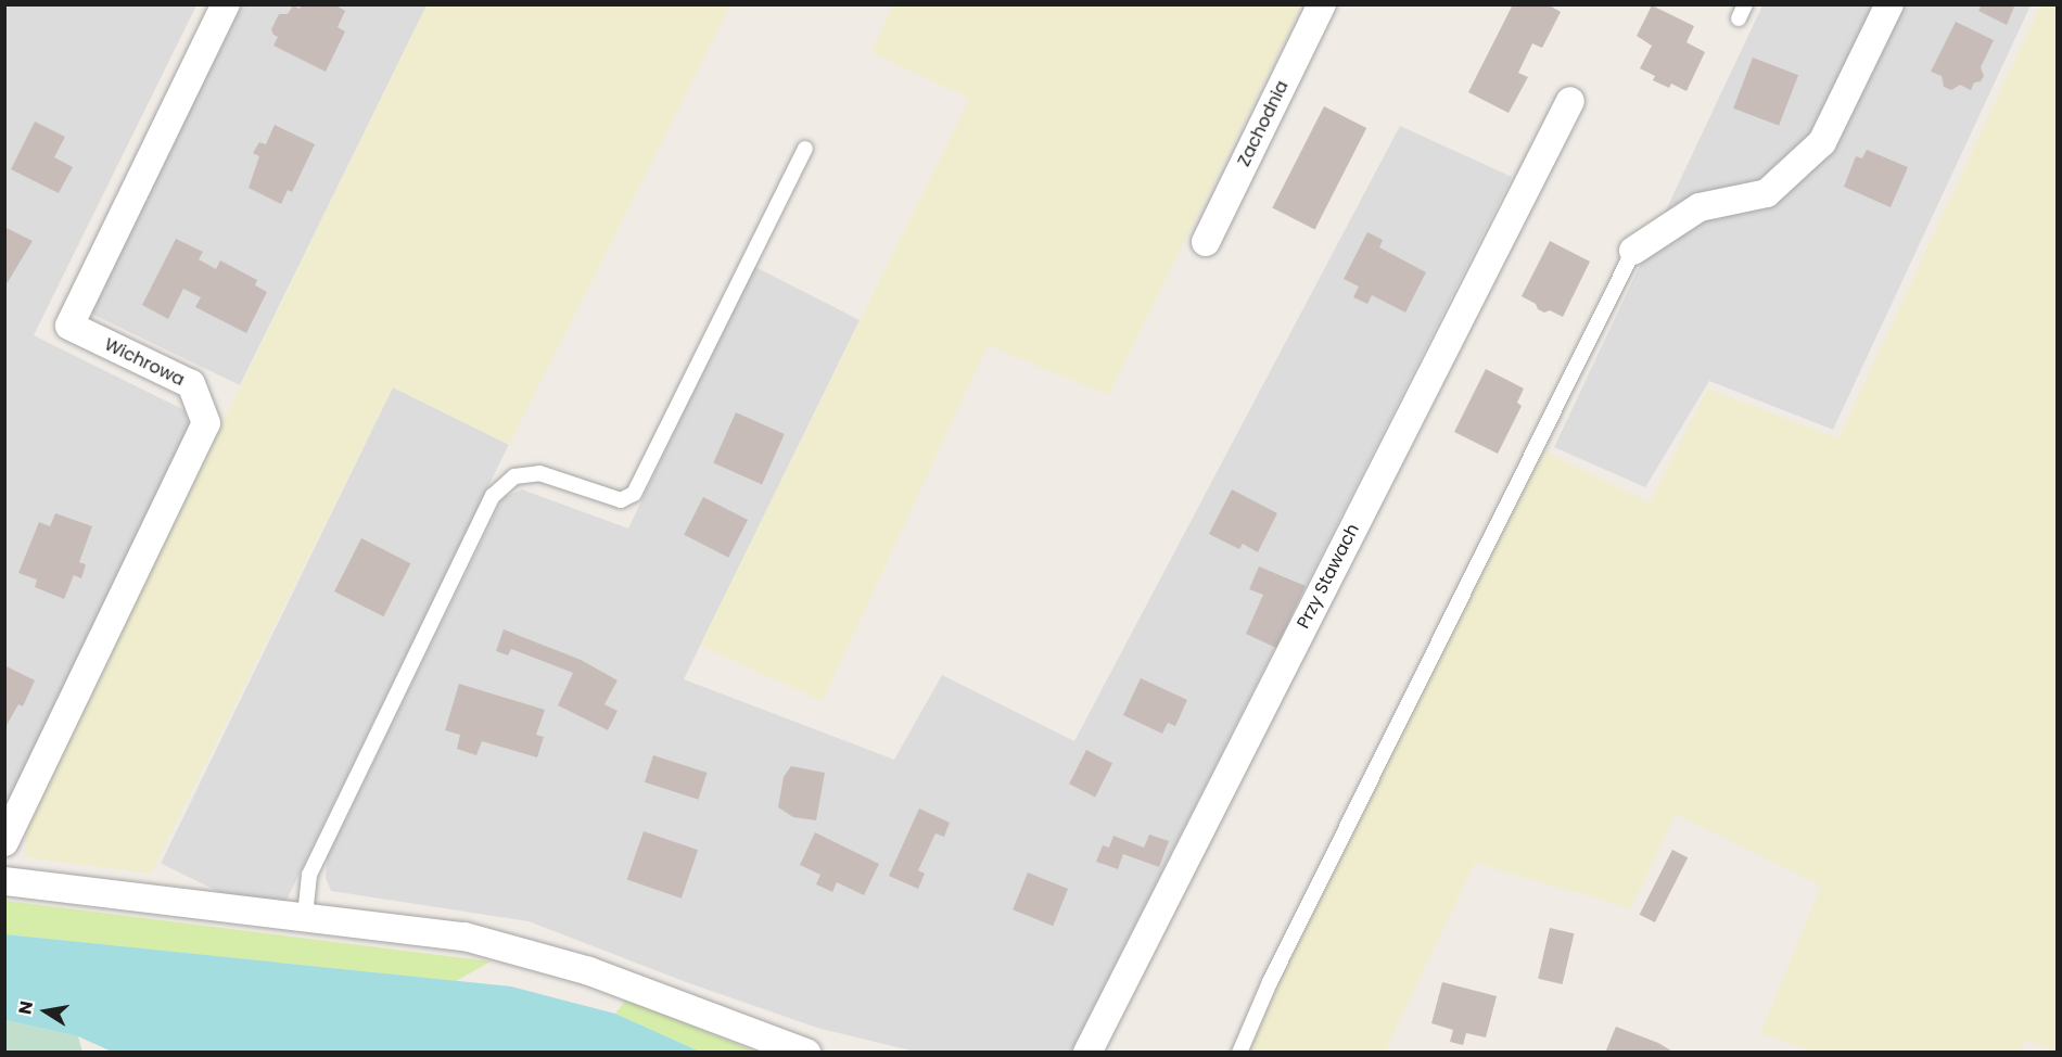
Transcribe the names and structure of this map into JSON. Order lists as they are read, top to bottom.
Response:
{
  "streets": {
    "street": ["Zachodnia", "Wichrowa", "Przy Stawach"]
  },
  "north": "left"
}
